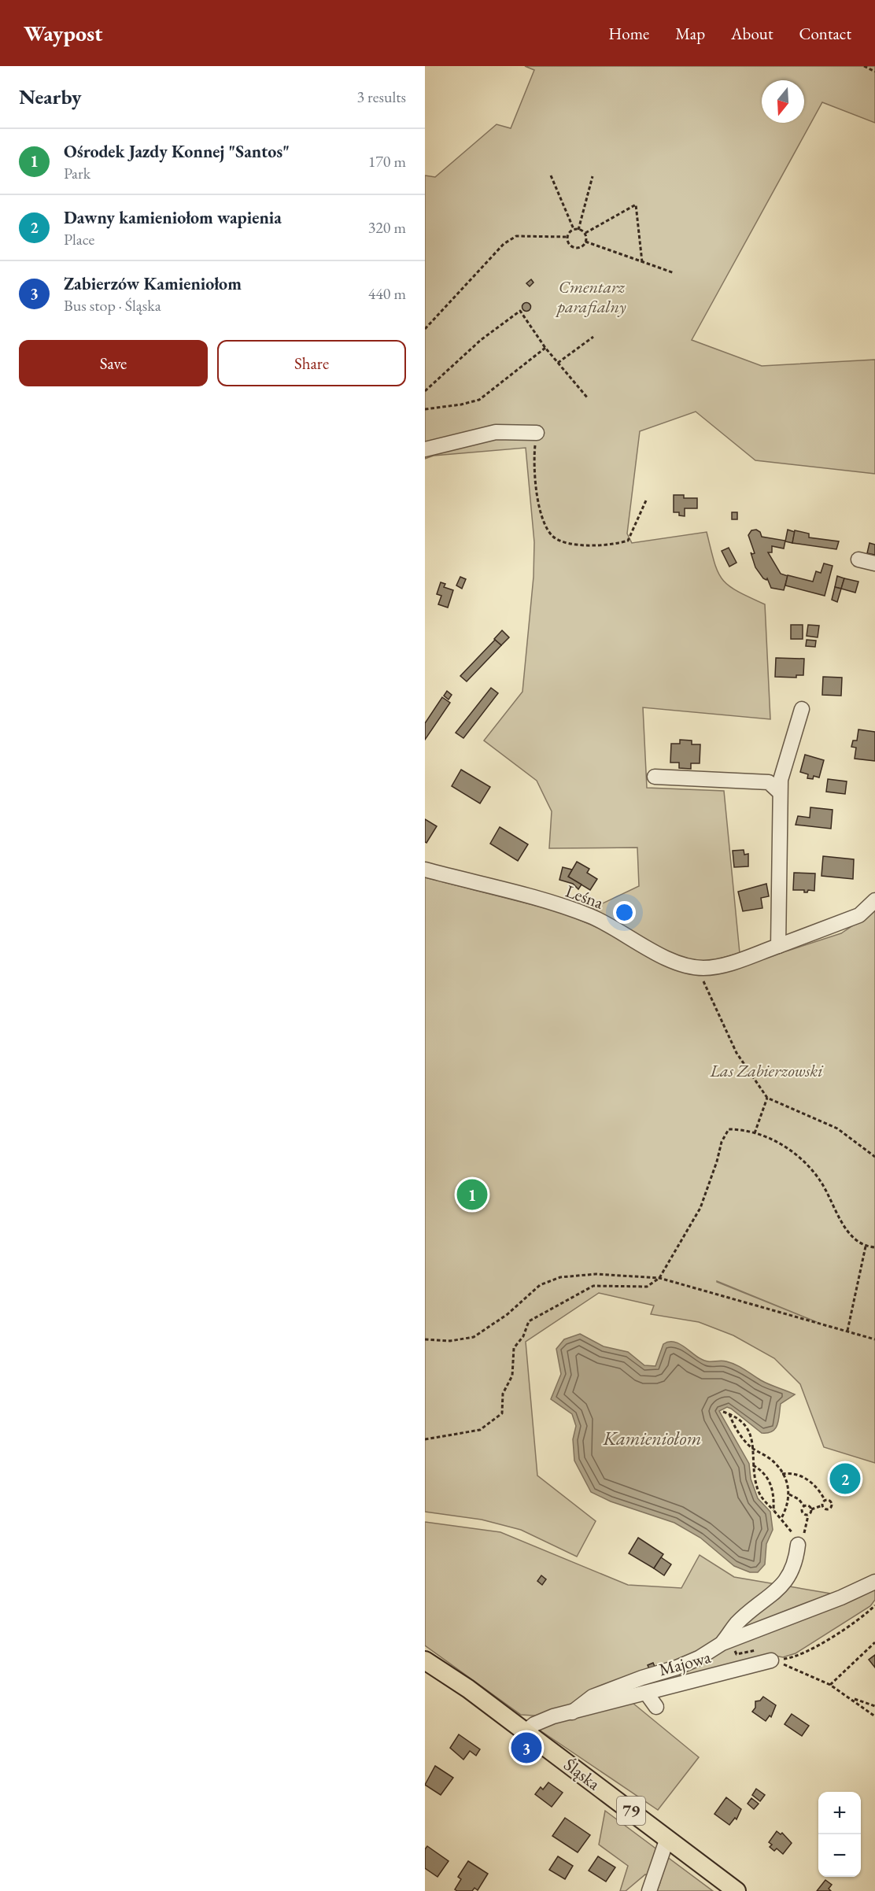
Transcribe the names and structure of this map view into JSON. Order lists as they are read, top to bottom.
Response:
{
  "streets": {
    "main road": ["Śląska", "79"],
    "street": ["Leśna", "Majowa"]
  },
  "crossings": [
    ["Majowa", "Śląska"]
  ],
  "water": ["Kamieniołom"],
  "parks": ["Cmentarz parafialny", "Las Zabierzowski"],
  "north": "bottom",
  "page": {
    "header": "Waypost",
    "nav": [
      "Home",
      "Map",
      "About",
      "Contact"
    ],
    "heading": ["Nearby", "3 results"],
    "list": [
      {
        "mark": "1",
        "name": "Ośrodek Jazdy Konnej \"Santos\"",
        "note": "Park",
        "value": "170 m"
      },
      {
        "mark": "2",
        "name": "Dawny kamieniołom wapienia",
        "note": "Place",
        "value": "320 m"
      },
      {
        "mark": "3",
        "name": "Zabierzów Kamieniołom",
        "note": "Bus stop · Śląska",
        "value": "440 m"
      }
    ],
    "buttons": ["Save", "Share"],
    "pins": ["1", "2", "3"],
    "map_buttons": ["+", "−"]
  }
}
